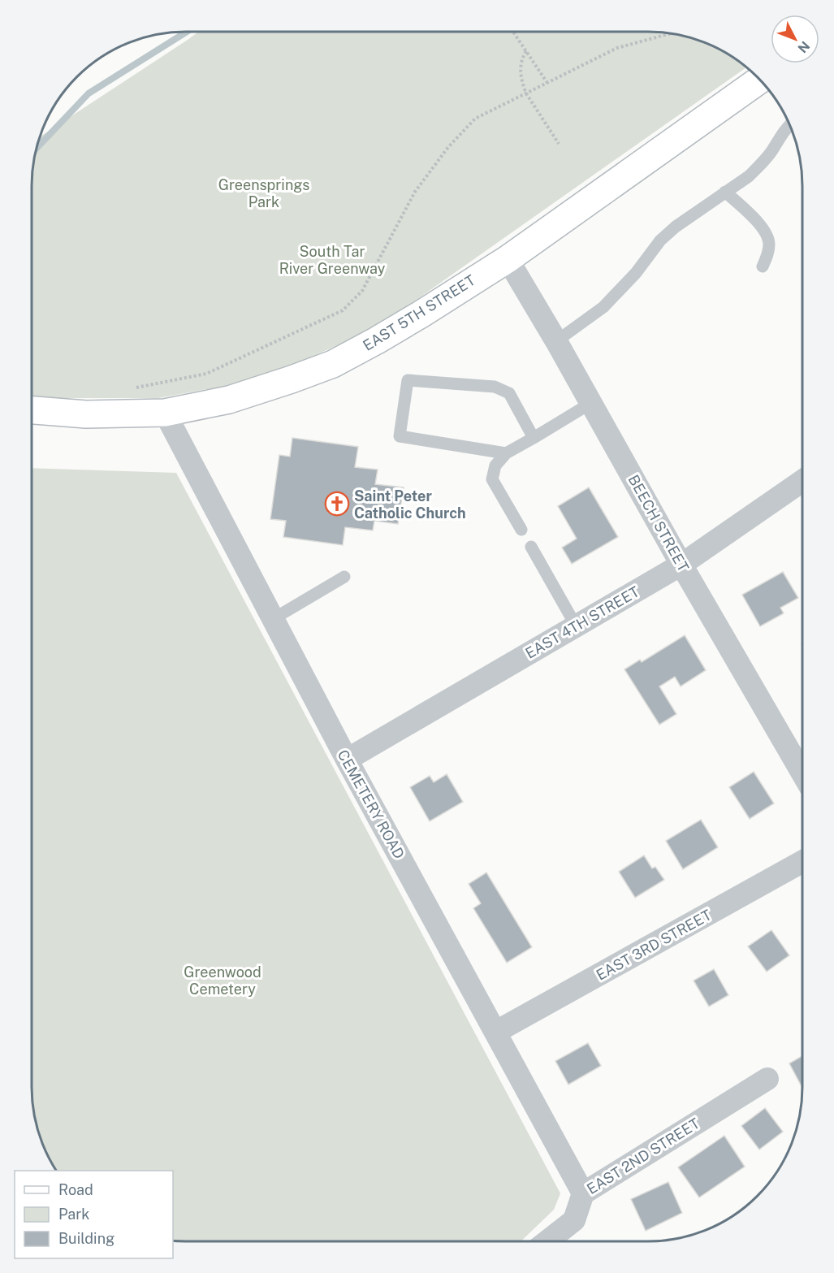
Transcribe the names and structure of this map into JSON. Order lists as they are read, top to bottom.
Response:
{
  "streets": {
    "main road": ["EAST 5TH STREET"],
    "street": [
      "BEECH STREET",
      "EAST 4TH STREET",
      "CEMETERY ROAD",
      "EAST 3RD STREET",
      "EAST 2ND STREET"
    ]
  },
  "crossings": [
    ["EAST 5TH STREET", "BEECH STREET"],
    ["EAST 5TH STREET", "CEMETERY ROAD"],
    ["BEECH STREET", "EAST 4TH STREET"],
    ["EAST 4TH STREET", "CEMETERY ROAD"],
    ["CEMETERY ROAD", "EAST 3RD STREET"],
    ["CEMETERY ROAD", "EAST 2ND STREET"]
  ],
  "parks": ["Greensprings Park", "South Tar River Greenway", "Greenwood Cemetery"],
  "places": {
    "church": ["Saint Peter Catholic Church"]
  },
  "legend": ["Road", "Park", "Building"],
  "north": "bottom right"
}
